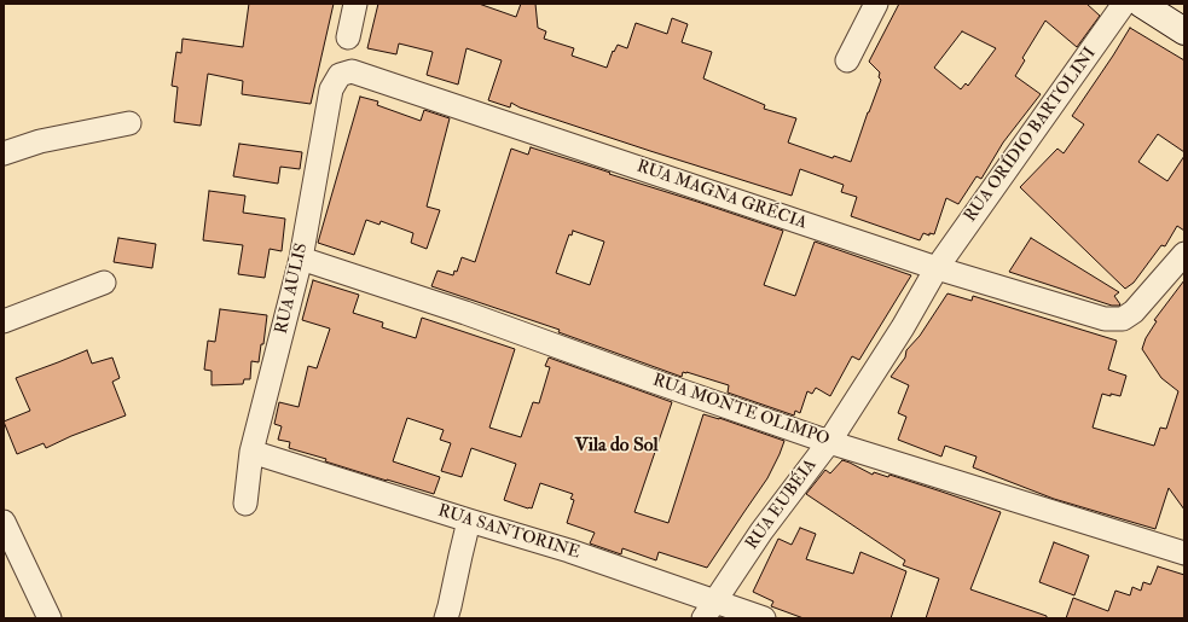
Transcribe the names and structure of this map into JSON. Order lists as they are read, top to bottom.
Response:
{
  "streets": {
    "street": [
      "RUA ORÍDIO BARTOLINI",
      "RUA MAGNA GRÉCIA",
      "RUA AULIS",
      "RUA MONTE OLIMPO",
      "RUA EUBÉIA",
      "RUA SANTORINE"
    ]
  },
  "crossings": [
    ["RUA ORÍDIO BARTOLINI", "RUA MAGNA GRÉCIA"],
    ["RUA ORÍDIO BARTOLINI", "RUA EUBÉIA"],
    ["RUA MAGNA GRÉCIA", "RUA AULIS"],
    ["RUA MAGNA GRÉCIA", "RUA EUBÉIA"],
    ["RUA AULIS", "RUA MONTE OLIMPO"],
    ["RUA AULIS", "RUA SANTORINE"],
    ["RUA MONTE OLIMPO", "RUA EUBÉIA"],
    ["RUA EUBÉIA", "RUA SANTORINE"]
  ],
  "districts": ["Vila do Sol"]
}
